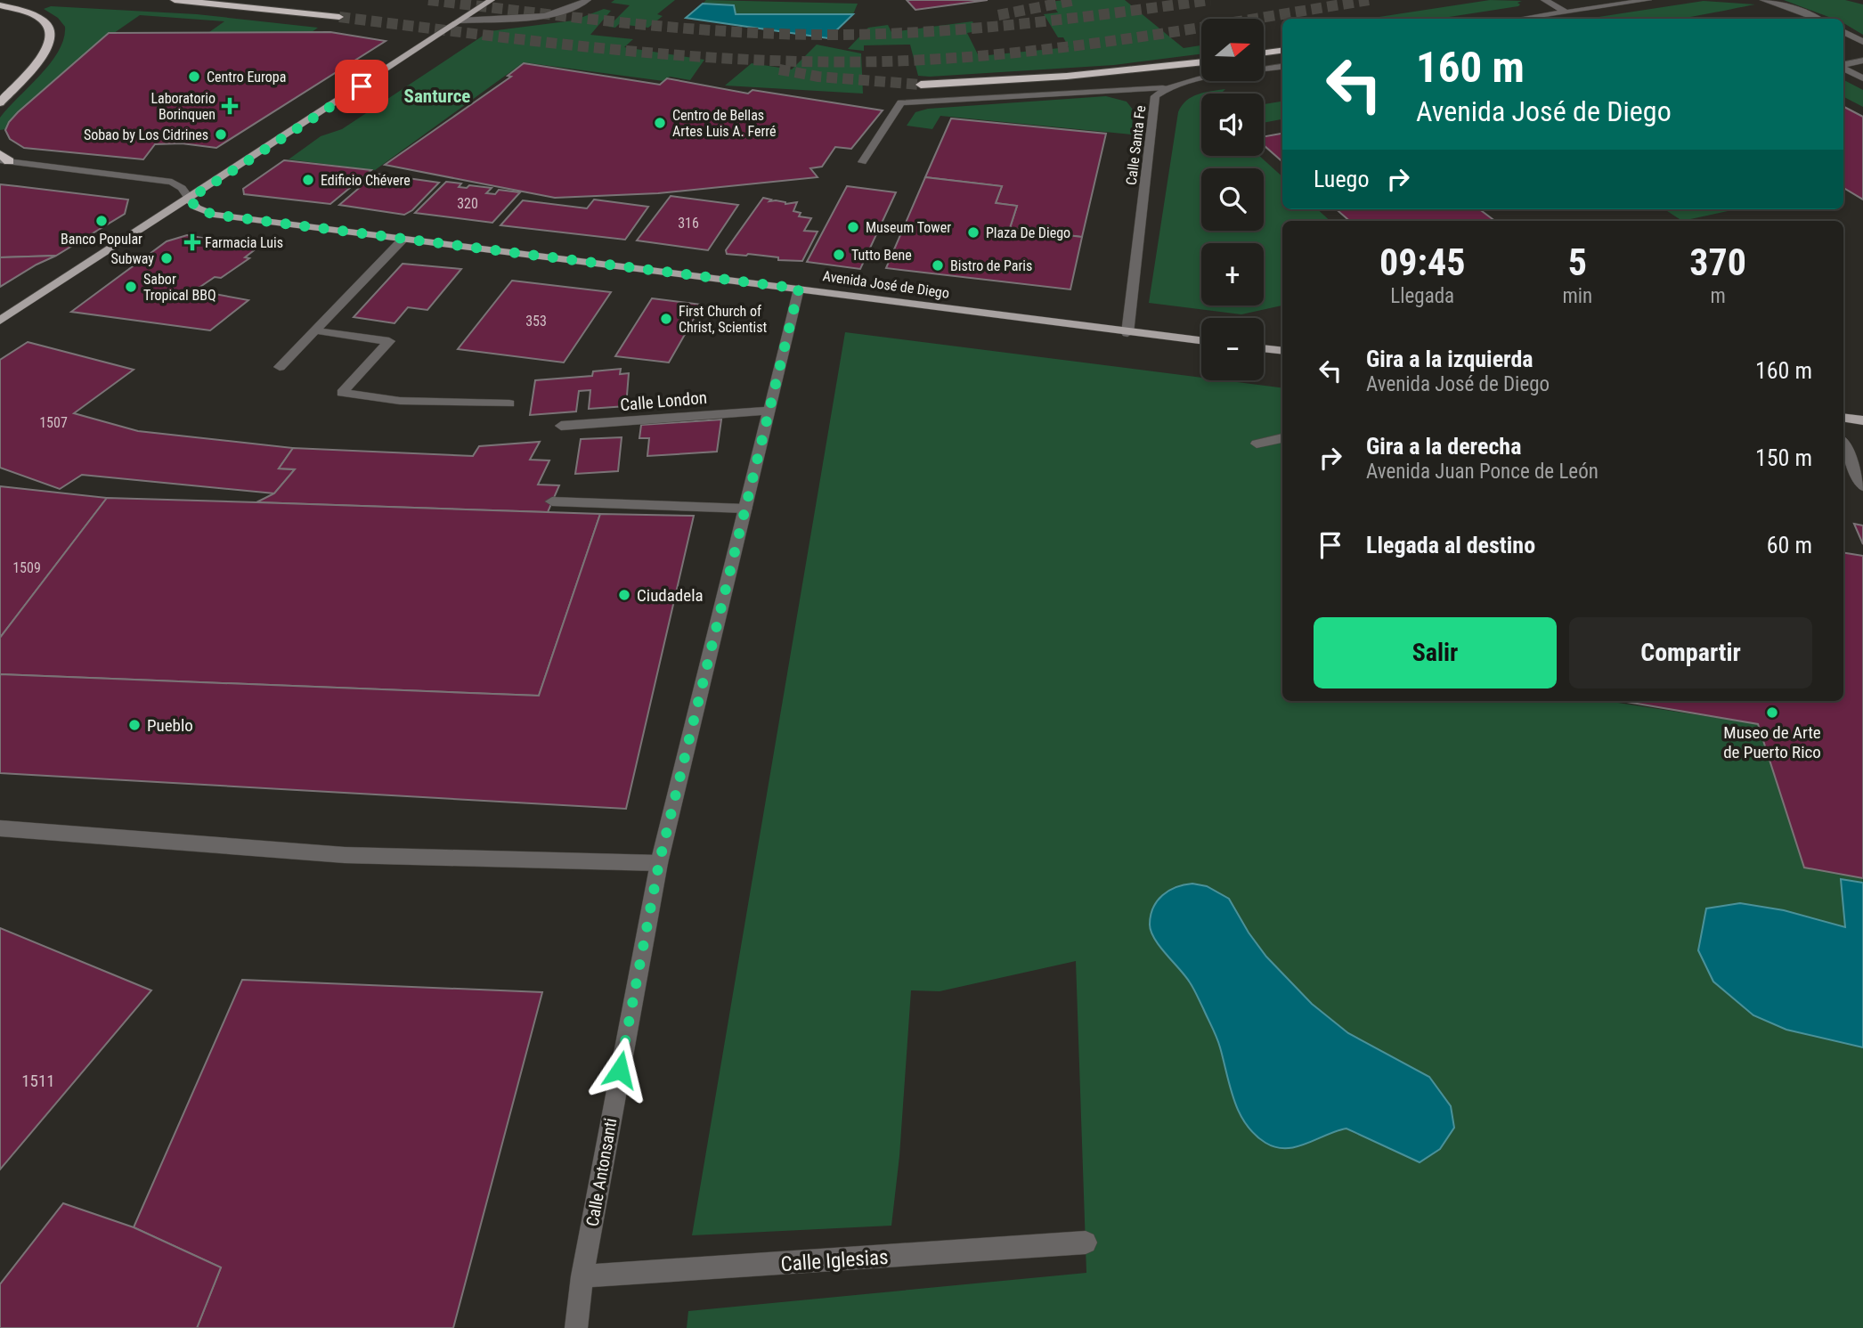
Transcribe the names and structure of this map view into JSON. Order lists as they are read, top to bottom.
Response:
{
  "streets": {
    "main road": ["Avenida José de Diego"],
    "street": [
      "Calle Santa Fe",
      "Calle London",
      "Calle Antonsanti",
      "Calle Iglesias"
    ]
  },
  "crossings": [
    ["Calle Santa Fe", "Avenida José de Diego"],
    ["Avenida José de Diego", "Calle Antonsanti"],
    ["Calle London", "Calle Antonsanti"],
    ["Calle Antonsanti", "Calle Iglesias"]
  ],
  "districts": ["Santurce"],
  "places": {
    "other": [
      "Centro Europa",
      "Centro de Bellas Artes Luis A. Ferré",
      "Sobao by Los Cidrines",
      "Edificio Chévere",
      "Banco Popular",
      "Museum Tower",
      "Plaza De Diego",
      "Tutto Bene",
      "Subway",
      "Bistro de Paris",
      "Sabor Tropical BBQ",
      "First Church of Christ, Scientist",
      "Ciudadela",
      "Museo de Arte de Puerto Rico",
      "Pueblo"
    ],
    "health": ["Laboratorio Borinquen", "Farmacia Luis"]
  },
  "house_numbers": [
    "320",
    "316",
    "353",
    "1507",
    "1509",
    "1511"
  ],
  "north": "right",
  "page": {
    "map_buttons": ["+", "−"],
    "turn": ["160 m", "Avenida José de Diego"],
    "then": "Luego",
    "eta": [
      "09:45",
      "Llegada",
      "5",
      "min",
      "370",
      "m"
    ],
    "list": [
      {
        "name": "Gira a la izquierda",
        "note": "Avenida José de Diego",
        "value": "160 m"
      },
      {
        "name": "Gira a la derecha",
        "note": "Avenida Juan Ponce de León",
        "value": "150 m"
      },
      {
        "name": "Llegada al destino",
        "value": "60 m"
      }
    ],
    "buttons": ["Salir", "Compartir"]
  }
}
